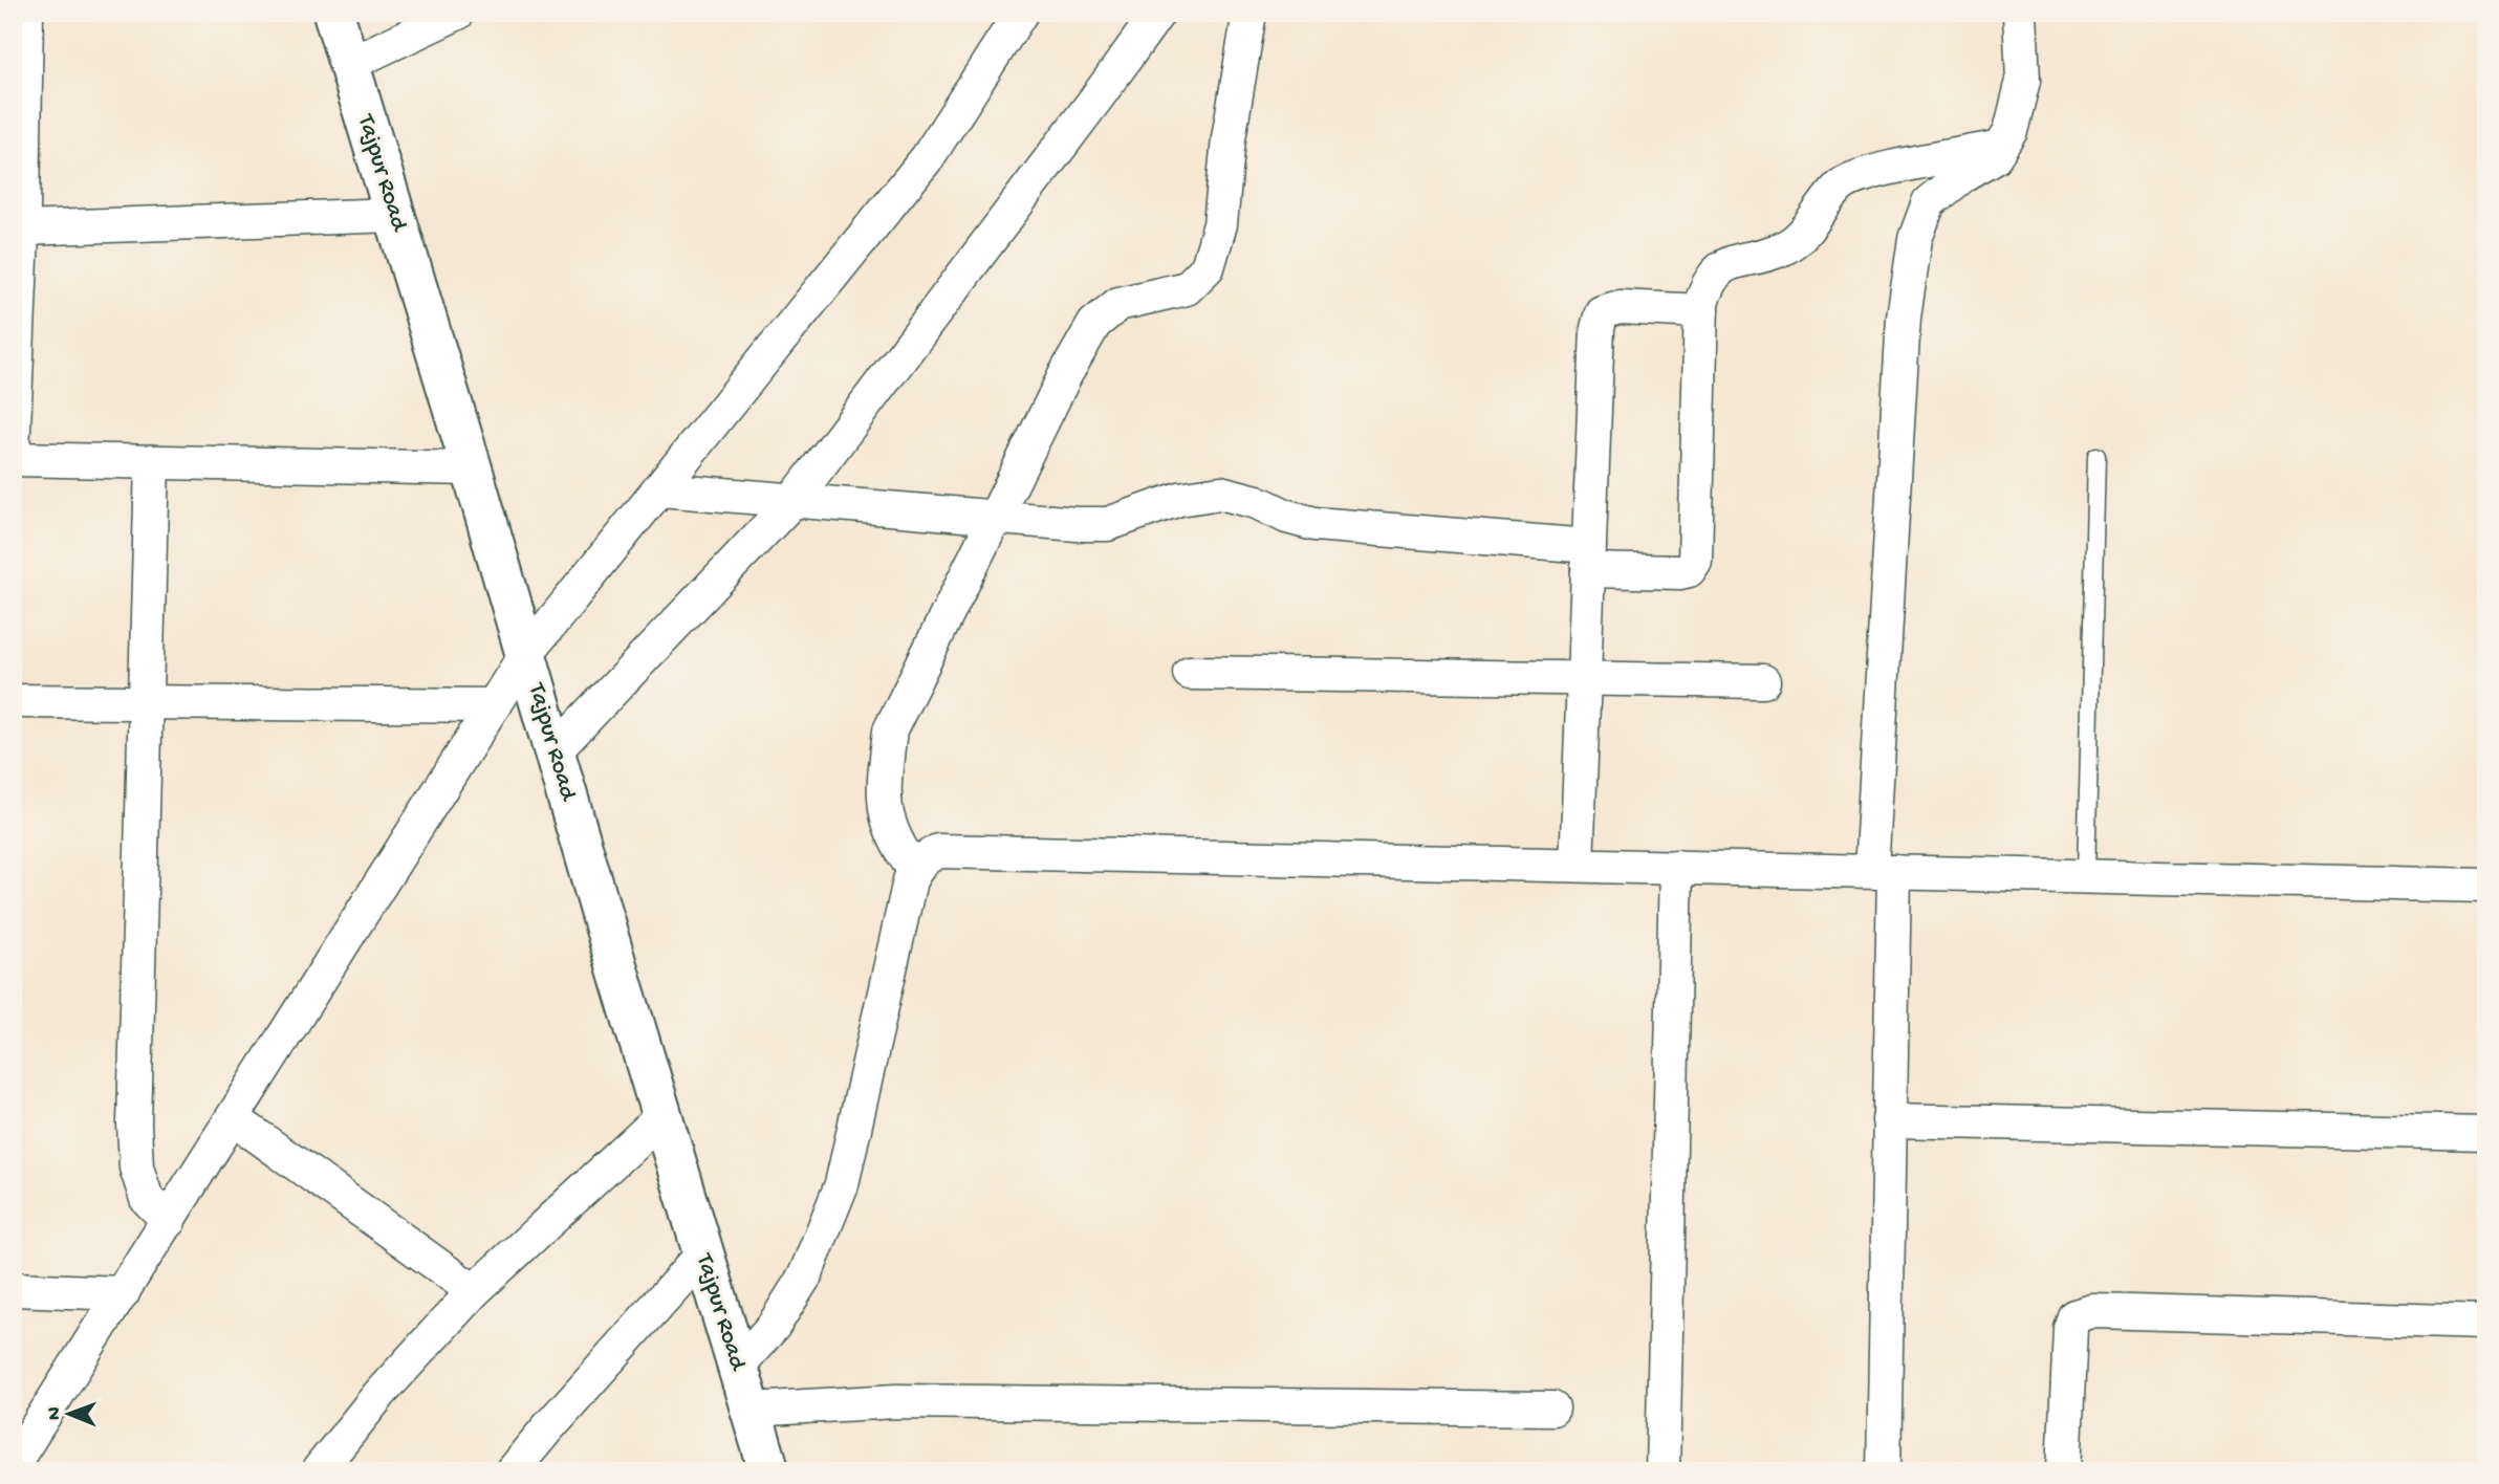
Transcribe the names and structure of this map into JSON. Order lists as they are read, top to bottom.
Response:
{
  "streets": {
    "main road": ["Tajpur Road"]
  },
  "north": "left"
}
